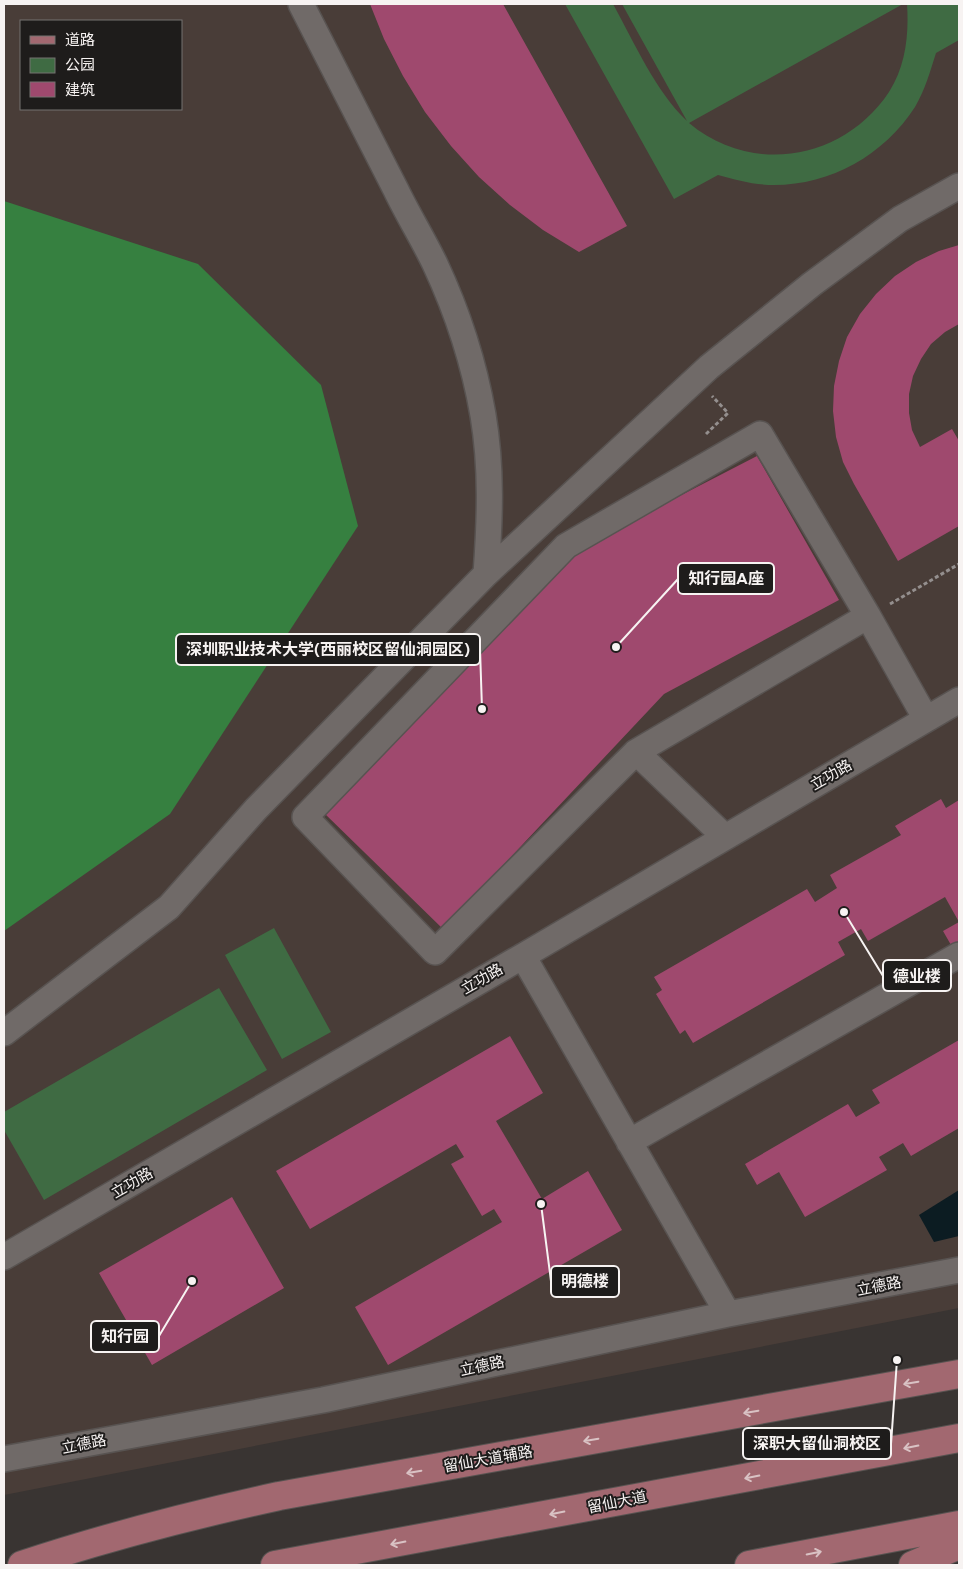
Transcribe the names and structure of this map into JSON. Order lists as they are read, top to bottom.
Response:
{
  "streets": {
    "main road": ["留仙大道辅路", "留仙大道"],
    "street": ["立功路", "立德路"]
  },
  "one_way": ["留仙大道辅路"],
  "places": [
    "知行园A座",
    "深圳职业技术大学(西丽校区留仙洞园区)",
    "德业楼",
    "明德楼",
    "知行园",
    "深职大留仙洞校区"
  ],
  "legend": ["道路", "公园", "建筑"]
}
